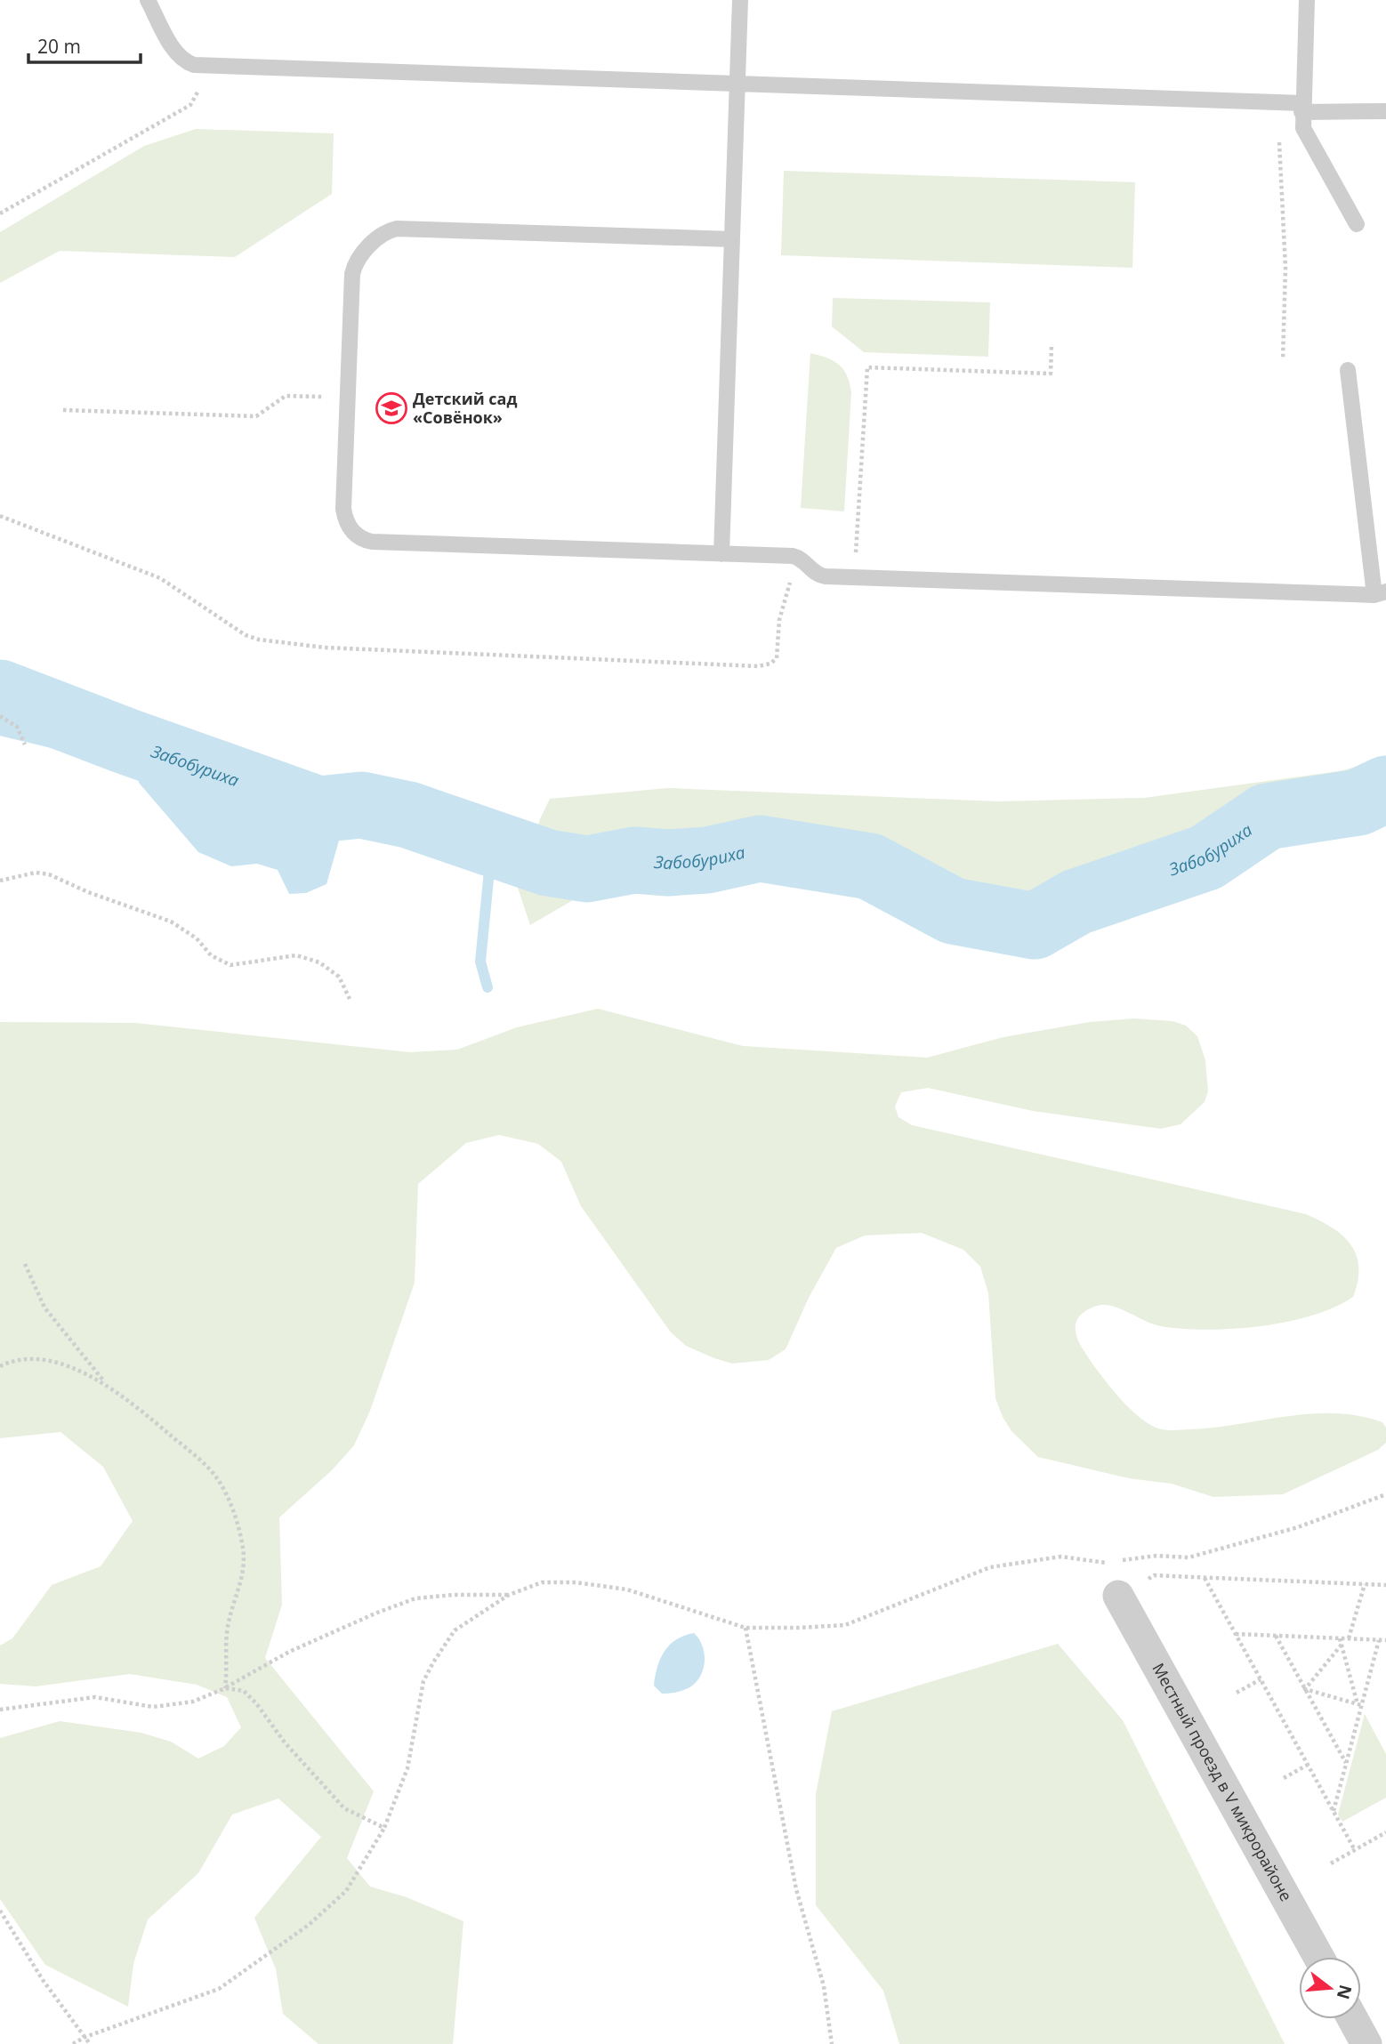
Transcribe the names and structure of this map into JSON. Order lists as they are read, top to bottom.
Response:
{
  "streets": {
    "street": ["Местный проезд в V микрорайоне"]
  },
  "water": ["Забобуриха"],
  "places": {
    "school or university": ["Детский сад «Совёнок»"]
  },
  "scale_bar": "20 m",
  "north": "right"
}
